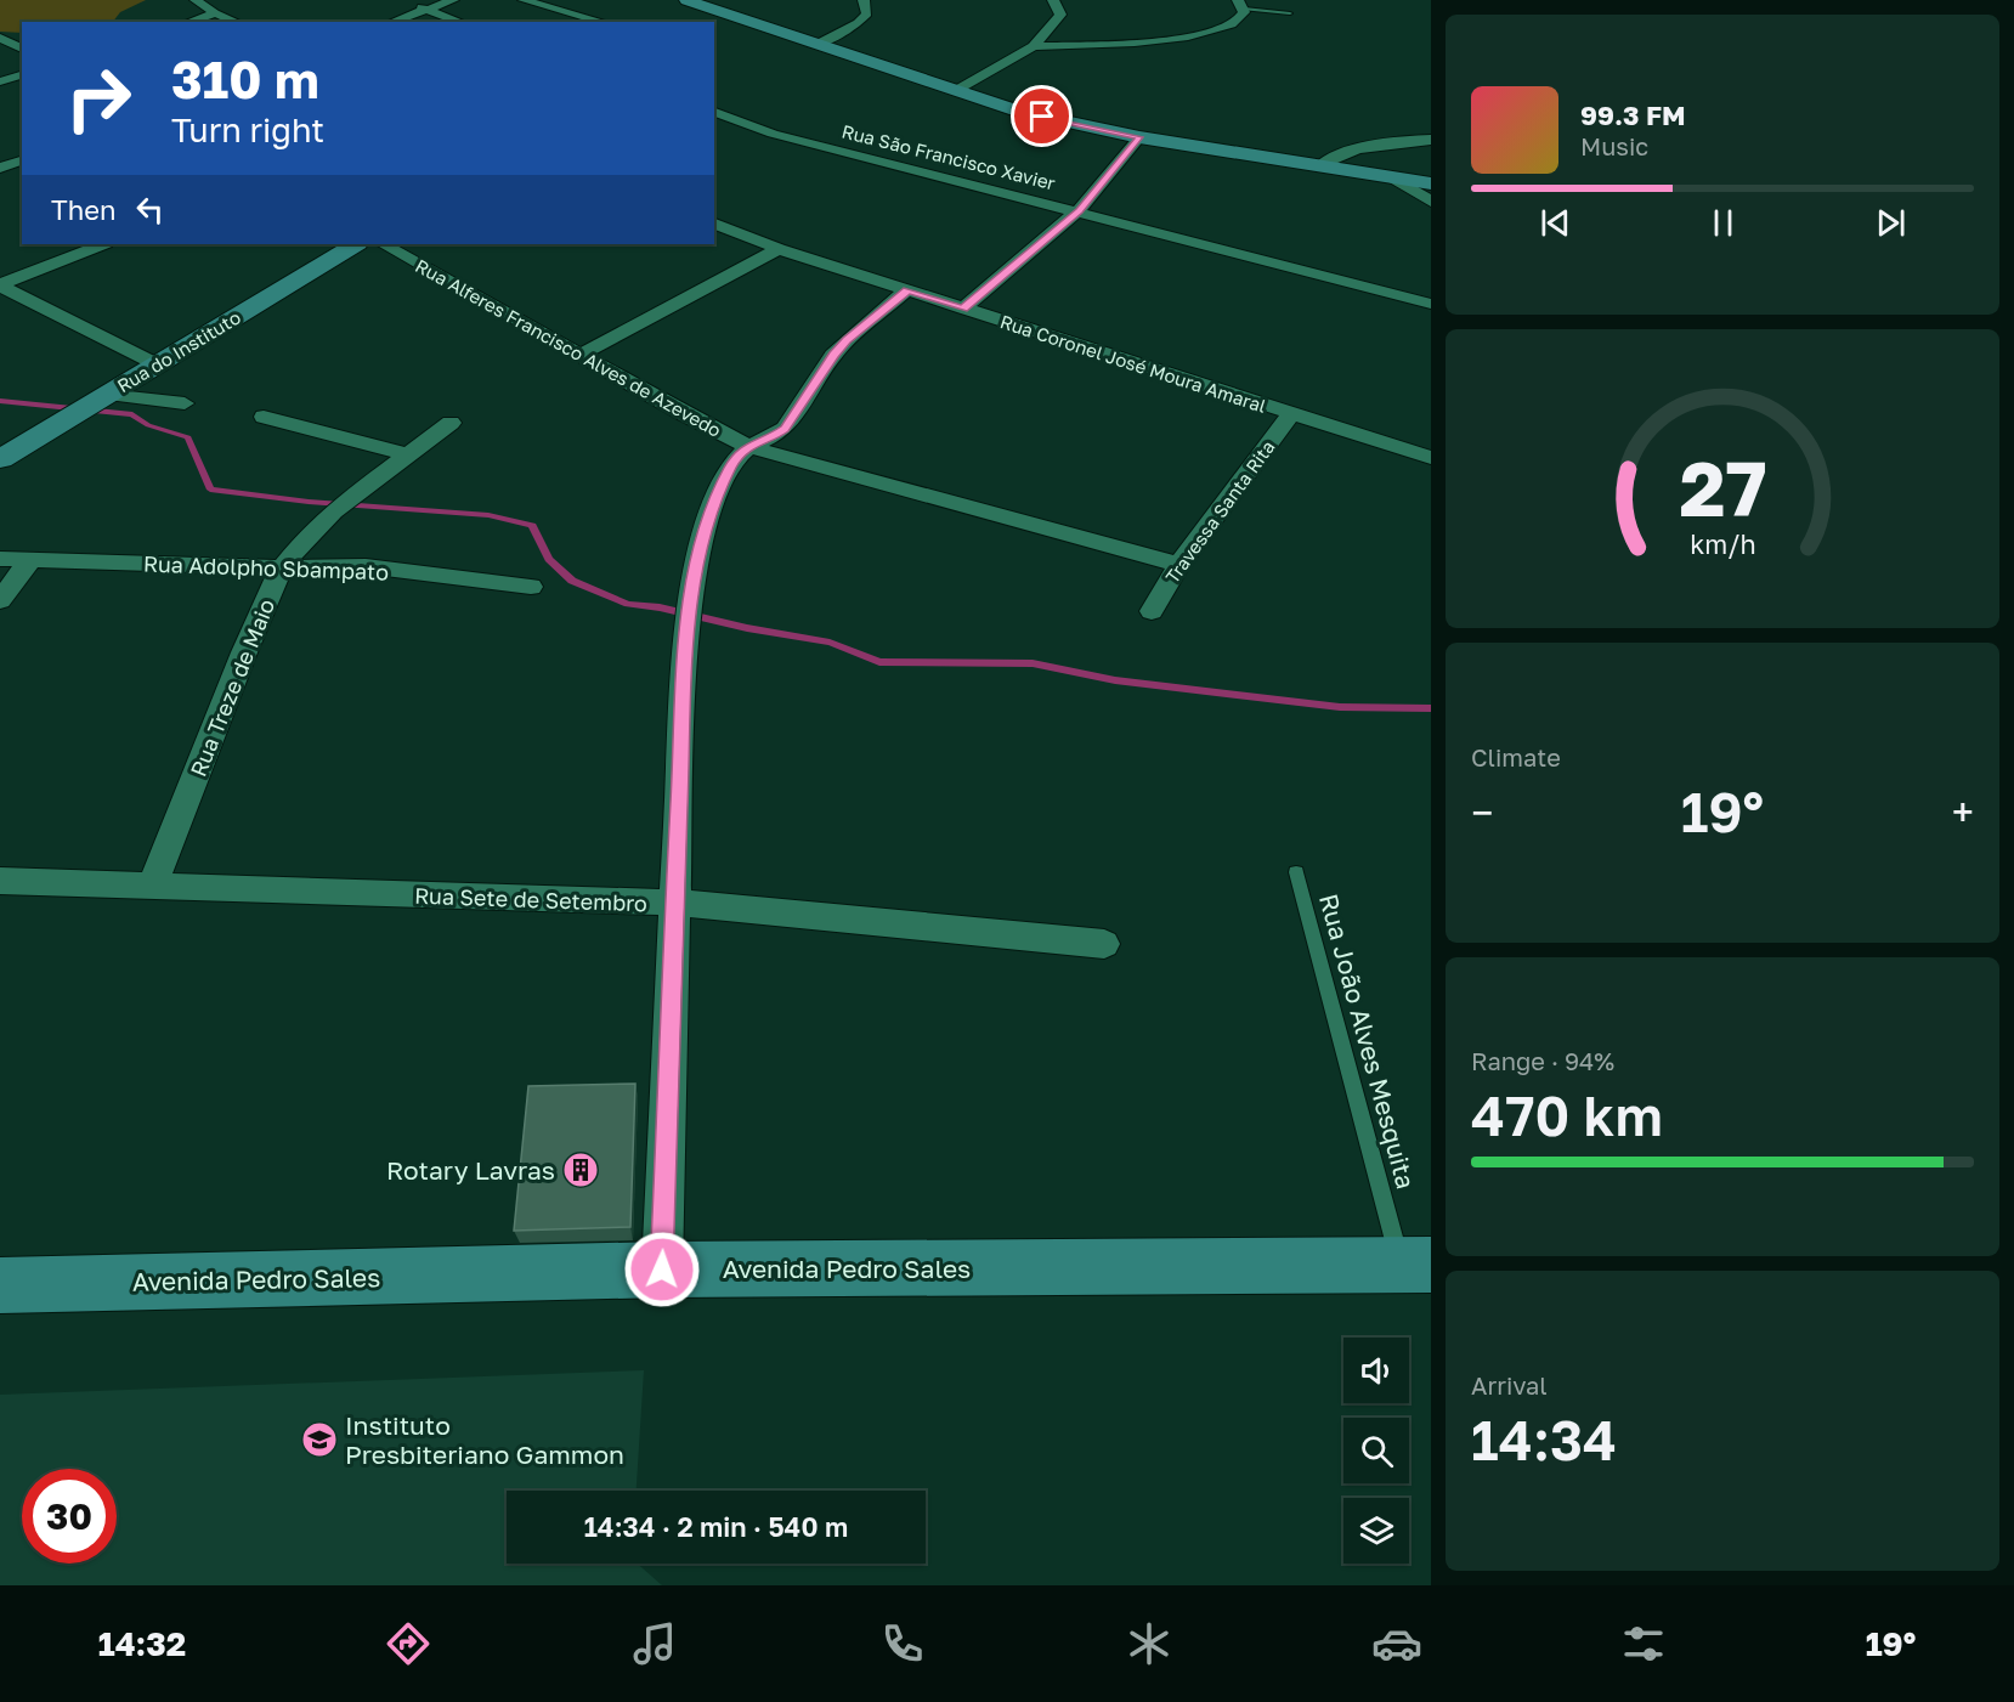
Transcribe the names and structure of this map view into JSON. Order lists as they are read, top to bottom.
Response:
{
  "streets": {
    "main road": ["Rua do Instituto", "Avenida Pedro Sales"],
    "street": [
      "Rua São Francisco Xavier",
      "Rua Alferes Francisco Alves de Azevedo",
      "Rua Coronel José Moura Amaral",
      "Travessa Santa Rita",
      "Rua Adolpho Sbampato",
      "Rua Treze de Maio",
      "Rua Sete de Setembro"
    ],
    "lane": ["Rua João Alves Mesquita"]
  },
  "crossings": [
    ["Rua Alferes Francisco Alves de Azevedo", "Travessa Santa Rita"],
    ["Rua Coronel José Moura Amaral", "Travessa Santa Rita"],
    ["Rua Adolpho Sbampato", "Rua Treze de Maio"],
    ["Rua Treze de Maio", "Rua Sete de Setembro"],
    ["Rua João Alves Mesquita", "Avenida Pedro Sales"]
  ],
  "places": {
    "building": ["Rotary Lavras"],
    "school or university": ["Instituto Presbiteriano Gammon"]
  },
  "page": {
    "turn": ["310 m", "Turn right"],
    "song": ["99.3 FM", "Music"],
    "then": "Then",
    "tile": [
      "Climate",
      ["Range · 94%", "470 km"],
      ["Arrival", "14:34"]
    ],
    "heat": ["−", "19°", "+"],
    "limit": "30",
    "trip": "14:34 · 2 min · 540 m",
    "tabs": ["14:32", "19°"],
    "gauge": ["27", "km/h"]
  }
}
